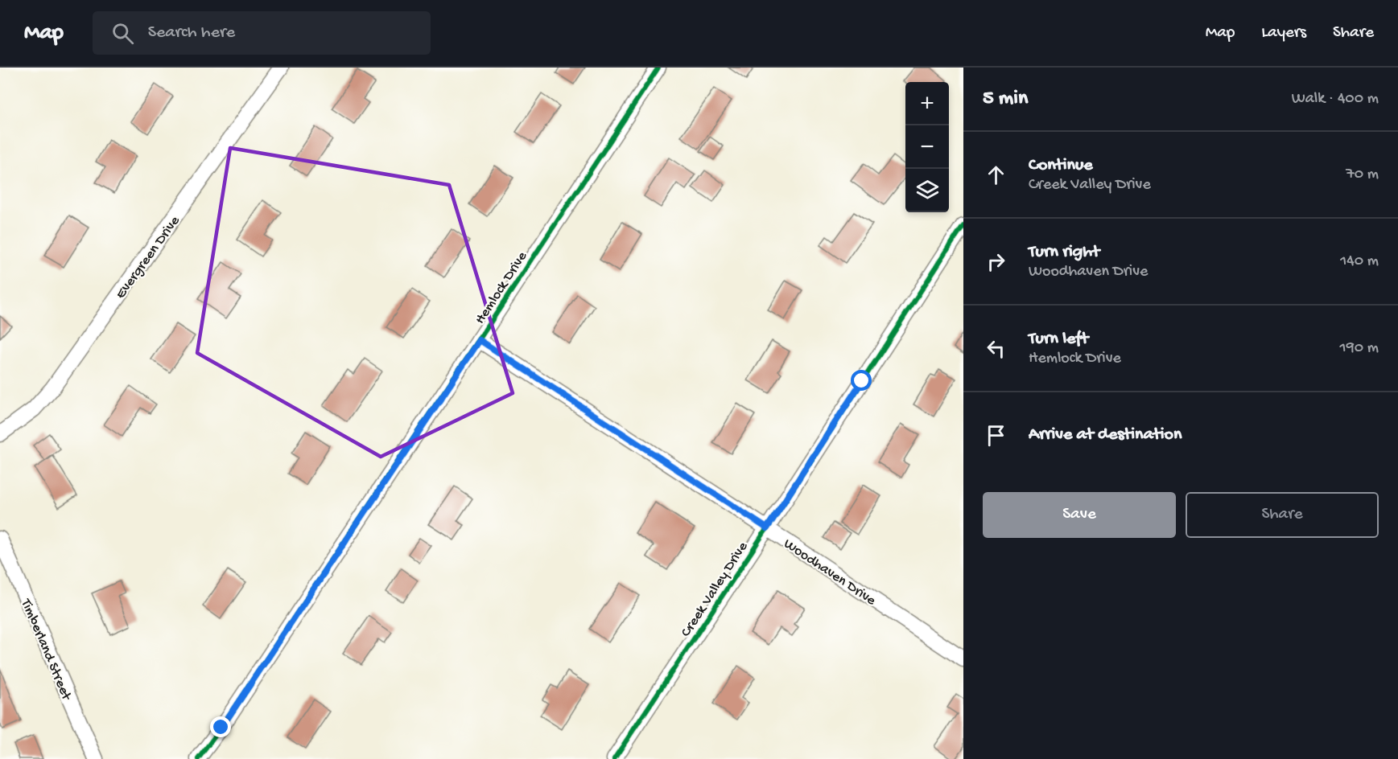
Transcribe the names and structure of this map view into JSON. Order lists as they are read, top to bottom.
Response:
{
  "streets": {
    "street": [
      "Evergreen Drive",
      "Hemlock Drive",
      "Woodhaven Drive",
      "Creek Valley Drive",
      "Timberland Street"
    ]
  },
  "crossings": [
    ["Hemlock Drive", "Woodhaven Drive"],
    ["Woodhaven Drive", "Creek Valley Drive"]
  ],
  "page": {
    "header": "Map",
    "search": "Search here",
    "nav": ["Map", "Layers", "Share"],
    "heading": ["5 min", "Walk · 400 m"],
    "map_buttons": ["+", "−"],
    "list": [
      ["Continue", "Creek Valley Drive", "70 m"],
      ["Turn right", "Woodhaven Drive", "140 m"],
      ["Turn left", "Hemlock Drive", "190 m"],
      "Arrive at destination"
    ],
    "buttons": ["Save", "Share"]
  }
}
